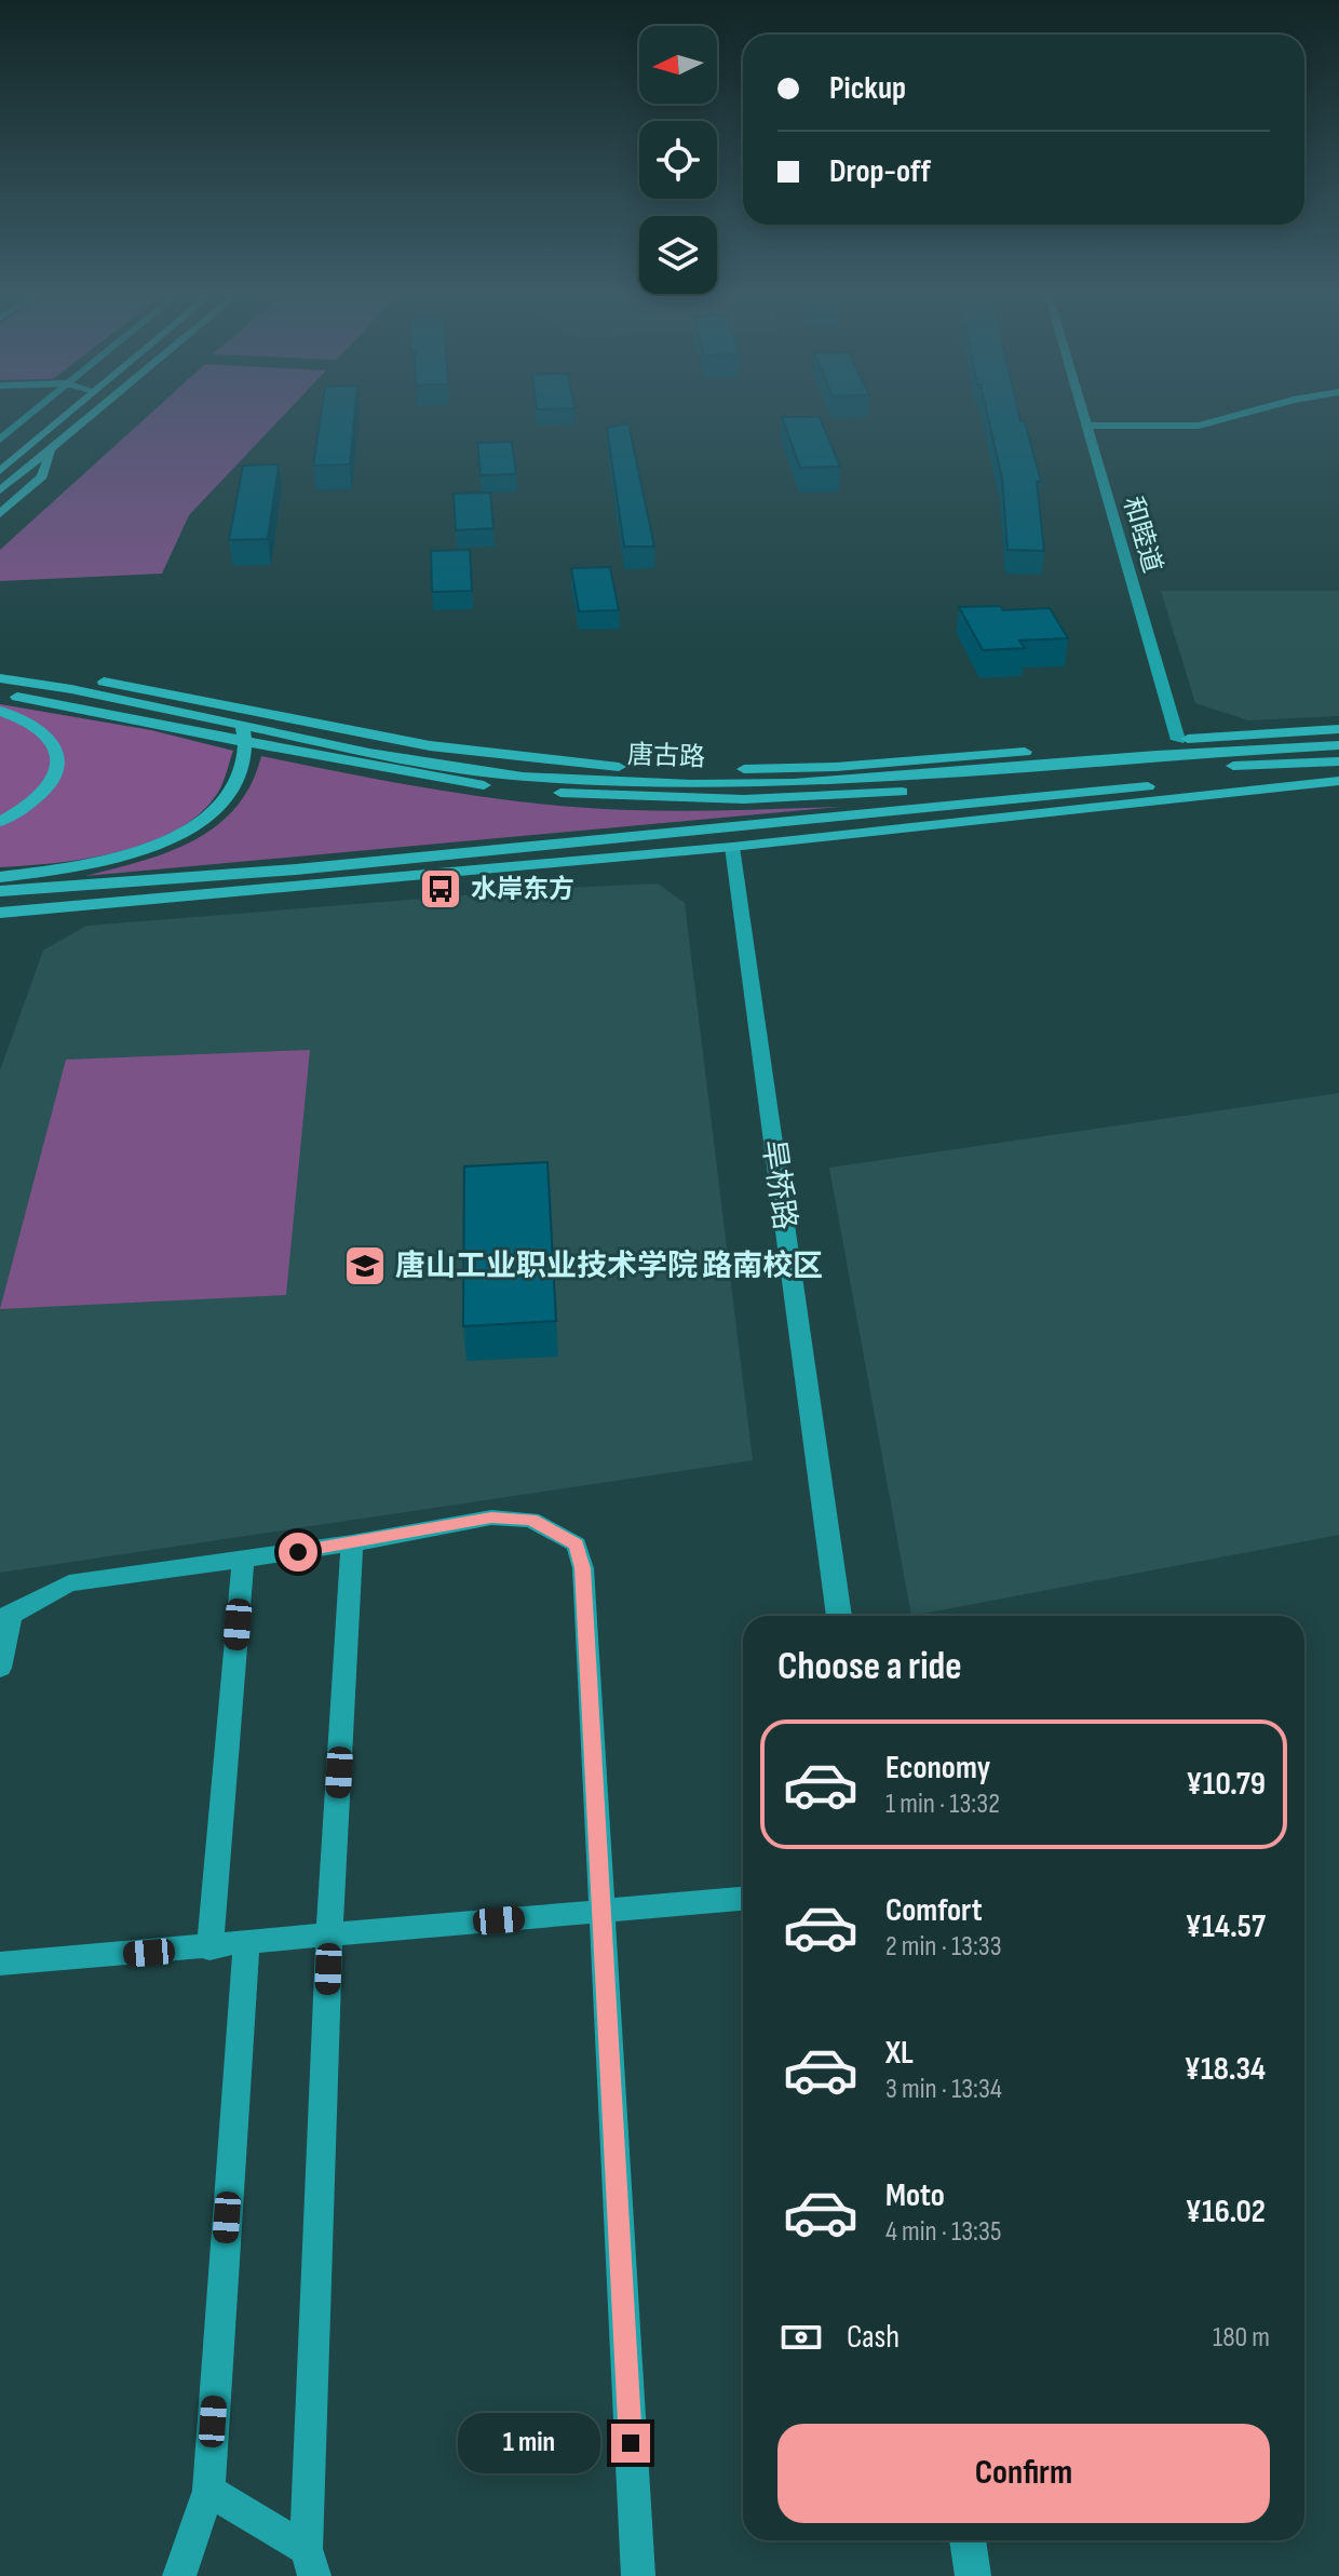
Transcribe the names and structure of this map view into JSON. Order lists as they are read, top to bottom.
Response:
{
  "streets": {
    "main road": ["唐古路"],
    "street": ["和睦道", "旱桥路"]
  },
  "places": {
    "bus stop": ["水岸东方"],
    "school or university": ["唐山工业职业技术学院 路南校区"]
  },
  "north": "left",
  "page": {
    "banner": ["Pickup", "Drop-off"],
    "heading": "Choose a ride",
    "list": [
      {
        "name": "Economy",
        "note": "1 min · 13:32",
        "value": "¥10.79"
      },
      {
        "name": "Comfort",
        "note": "2 min · 13:33",
        "value": "¥14.57"
      },
      {
        "name": "XL",
        "note": "3 min · 13:34",
        "value": "¥18.34"
      },
      {
        "name": "Moto",
        "note": "4 min · 13:35",
        "value": "¥16.02"
      }
    ],
    "pay": ["Cash", "180 m"],
    "buttons": "Confirm",
    "bubble": "1 min"
  }
}
